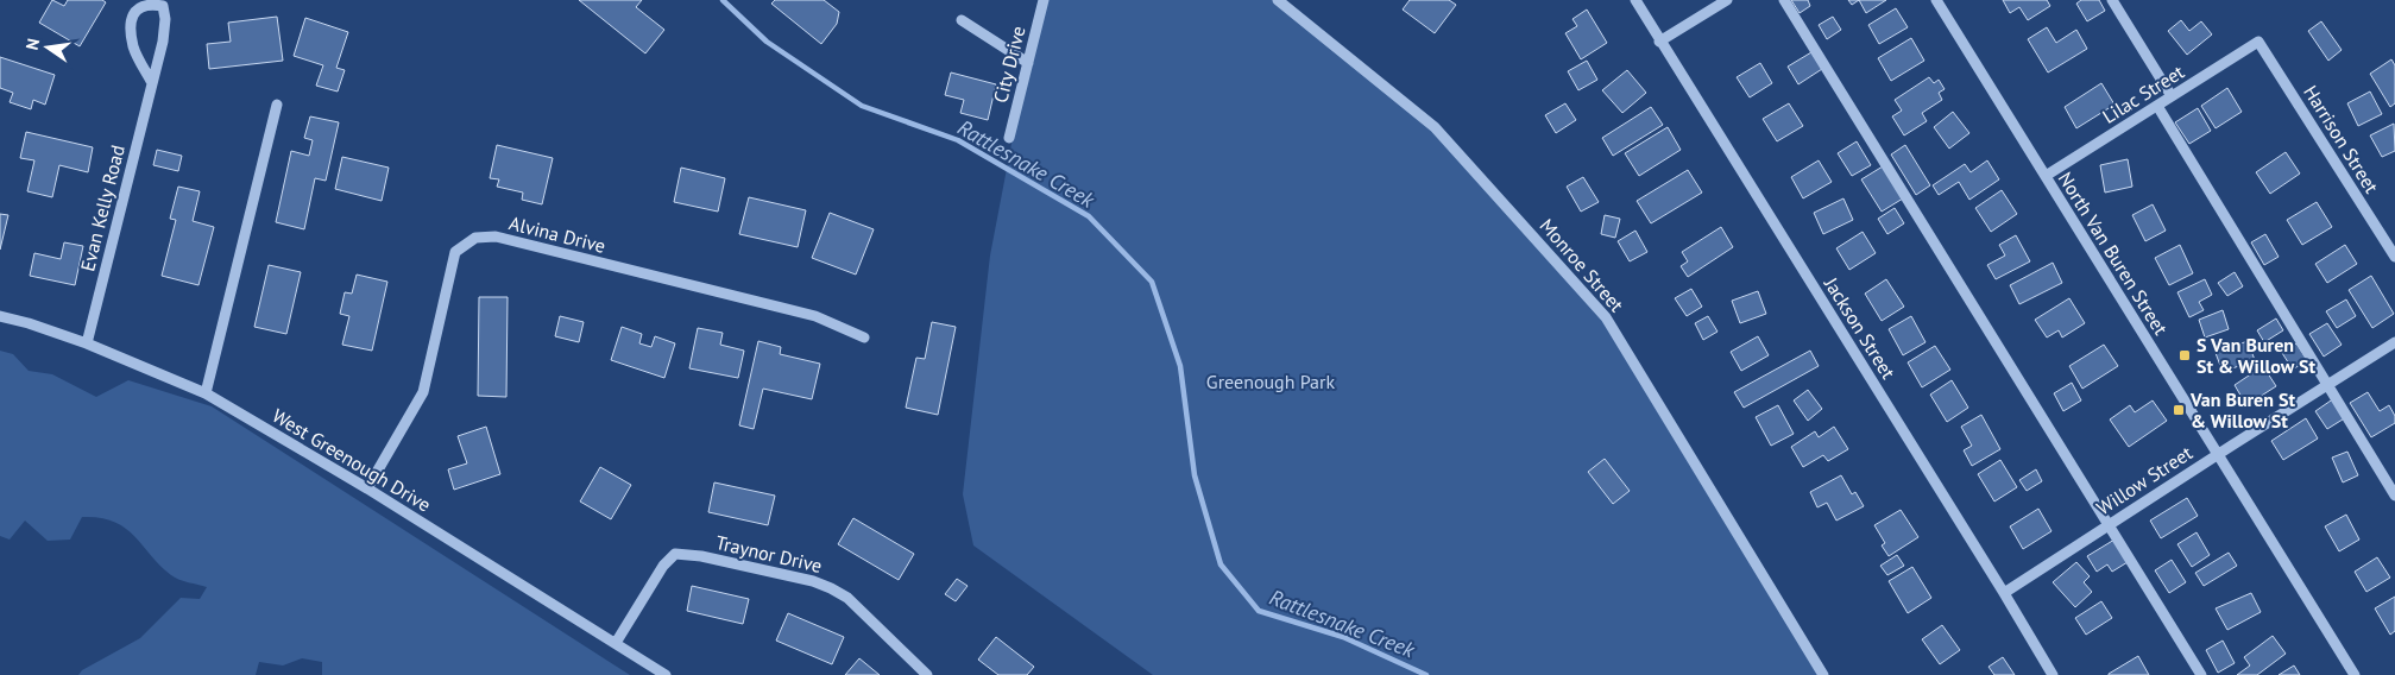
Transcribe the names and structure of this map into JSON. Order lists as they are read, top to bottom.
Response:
{
  "streets": {
    "street": [
      "City Drive",
      "Lilac Street",
      "Harrison Street",
      "Evan Kelly Road",
      "Alvina Drive",
      "North Van Buren Street",
      "Monroe Street",
      "Jackson Street",
      "West Greenough Drive",
      "Willow Street",
      "Traynor Drive"
    ]
  },
  "crossings": [
    ["Lilac Street", "Harrison Street"],
    ["Lilac Street", "North Van Buren Street"],
    ["Evan Kelly Road", "West Greenough Drive"],
    ["Alvina Drive", "West Greenough Drive"],
    ["North Van Buren Street", "Willow Street"],
    ["Jackson Street", "Willow Street"],
    ["West Greenough Drive", "Traynor Drive"]
  ],
  "water": ["Rattlesnake Creek"],
  "parks": ["Greenough Park"],
  "places": {
    "transit": ["S Van Buren St & Willow St", "Van Buren St & Willow St"]
  },
  "north": "left"
}
